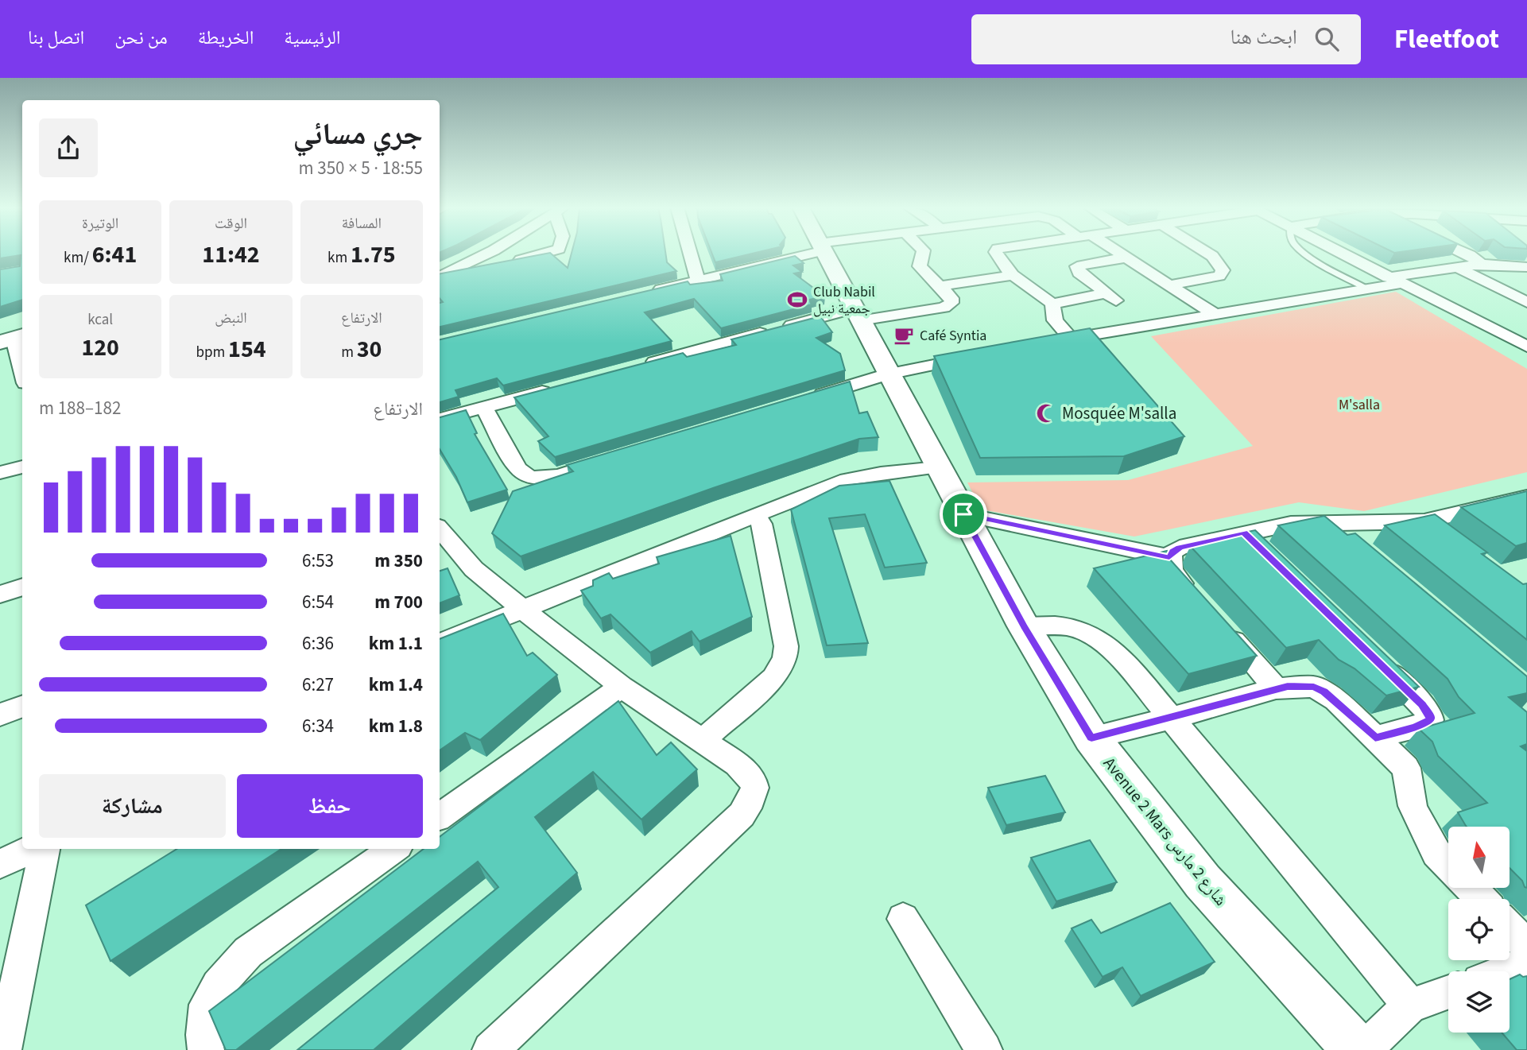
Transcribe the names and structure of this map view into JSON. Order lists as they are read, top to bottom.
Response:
{
  "streets": {
    "main road": ["Avenue 2 Mars شارع 2 مارس"]
  },
  "parks": ["M'salla"],
  "places": {
    "sports": ["Club Nabil جمعية نبيل"],
    "cafe": ["Café Syntia"],
    "mosque": ["Mosquée M'salla"]
  },
  "north": "top",
  "page": {
    "header": "Fleetfoot",
    "search": "ابحث هنا",
    "nav": [
      "الرئيسية",
      "الخريطة",
      "من نحن",
      "اتصل بنا"
    ],
    "heading": ["جري مسائي", "18:55 · 5 × 350 m"],
    "stats": [
      ["المسافة", "1.75 km"],
      ["الوقت", "11:42"],
      ["الوتيرة", "6:41 /km"],
      ["الارتفاع", "30 m"],
      ["النبض", "154 bpm"],
      ["kcal", "120"]
    ],
    "chart": ["الارتفاع", "182–188 m"],
    "list": [
      {
        "name": "350 m",
        "note": "6:53"
      },
      {
        "name": "700 m",
        "note": "6:54"
      },
      {
        "name": "1.1 km",
        "note": "6:36"
      },
      {
        "name": "1.4 km",
        "note": "6:27"
      },
      {
        "name": "1.8 km",
        "note": "6:34"
      }
    ],
    "buttons": ["حفظ", "مشاركة"]
  }
}
